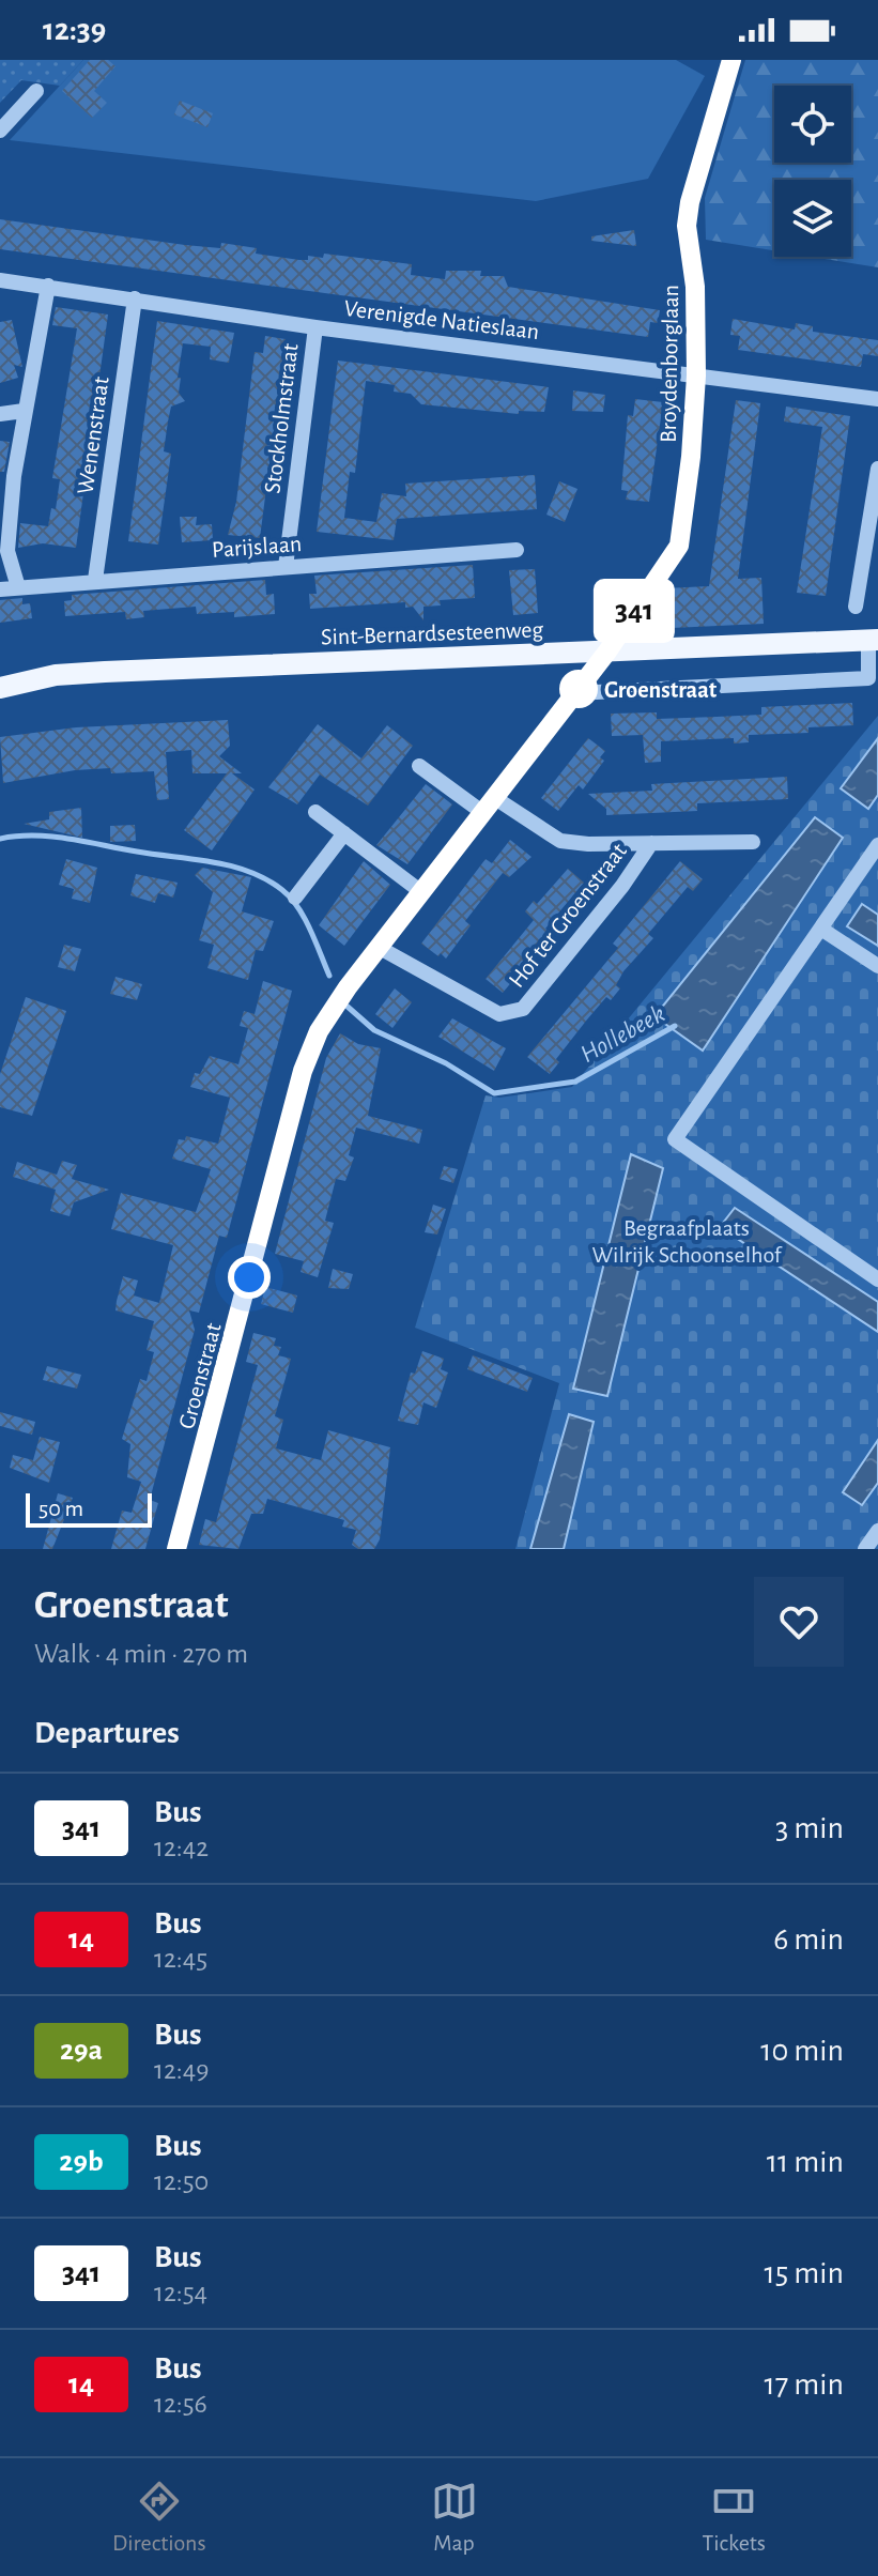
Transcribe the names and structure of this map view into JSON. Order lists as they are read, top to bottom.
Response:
{
  "streets": {
    "main road": ["Sint-Bernardsesteenweg"],
    "street": [
      "Verenigde Natieslaan",
      "Broydenborglaan",
      "Stockholmstraat",
      "Wenenstraat",
      "Parijslaan",
      "Hof ter Groenstraat",
      "Groenstraat"
    ]
  },
  "crossings": [
    ["Verenigde Natieslaan", "Broydenborglaan"],
    ["Verenigde Natieslaan", "Stockholmstraat"],
    ["Verenigde Natieslaan", "Wenenstraat"],
    ["Broydenborglaan", "Sint-Bernardsesteenweg"],
    ["Broydenborglaan", "Groenstraat"],
    ["Stockholmstraat", "Parijslaan"],
    ["Wenenstraat", "Parijslaan"],
    ["Sint-Bernardsesteenweg", "Groenstraat"],
    ["Hof ter Groenstraat", "Groenstraat"]
  ],
  "water": ["Hollebeek"],
  "parks": ["Begraafplaats Wilrijk Schoonselhof"],
  "places": ["Groenstraat"],
  "lines": ["bus line 341"],
  "scale_bar": "50 m",
  "page": {
    "status": "12:39",
    "on_map": "341",
    "scale": "50 m",
    "heading": [
      ["Groenstraat", "Walk · 4 min · 270 m"],
      "Departures"
    ],
    "list": [
      {
        "mark": "341",
        "name": "Bus",
        "note": "12:42",
        "value": "3 min"
      },
      {
        "mark": "14",
        "name": "Bus",
        "note": "12:45",
        "value": "6 min"
      },
      {
        "mark": "29a",
        "name": "Bus",
        "note": "12:49",
        "value": "10 min"
      },
      {
        "mark": "29b",
        "name": "Bus",
        "note": "12:50",
        "value": "11 min"
      },
      {
        "mark": "341",
        "name": "Bus",
        "note": "12:54",
        "value": "15 min"
      },
      {
        "mark": "14",
        "name": "Bus",
        "note": "12:56",
        "value": "17 min"
      }
    ],
    "tabs": ["Directions", "Map", "Tickets"]
  }
}
